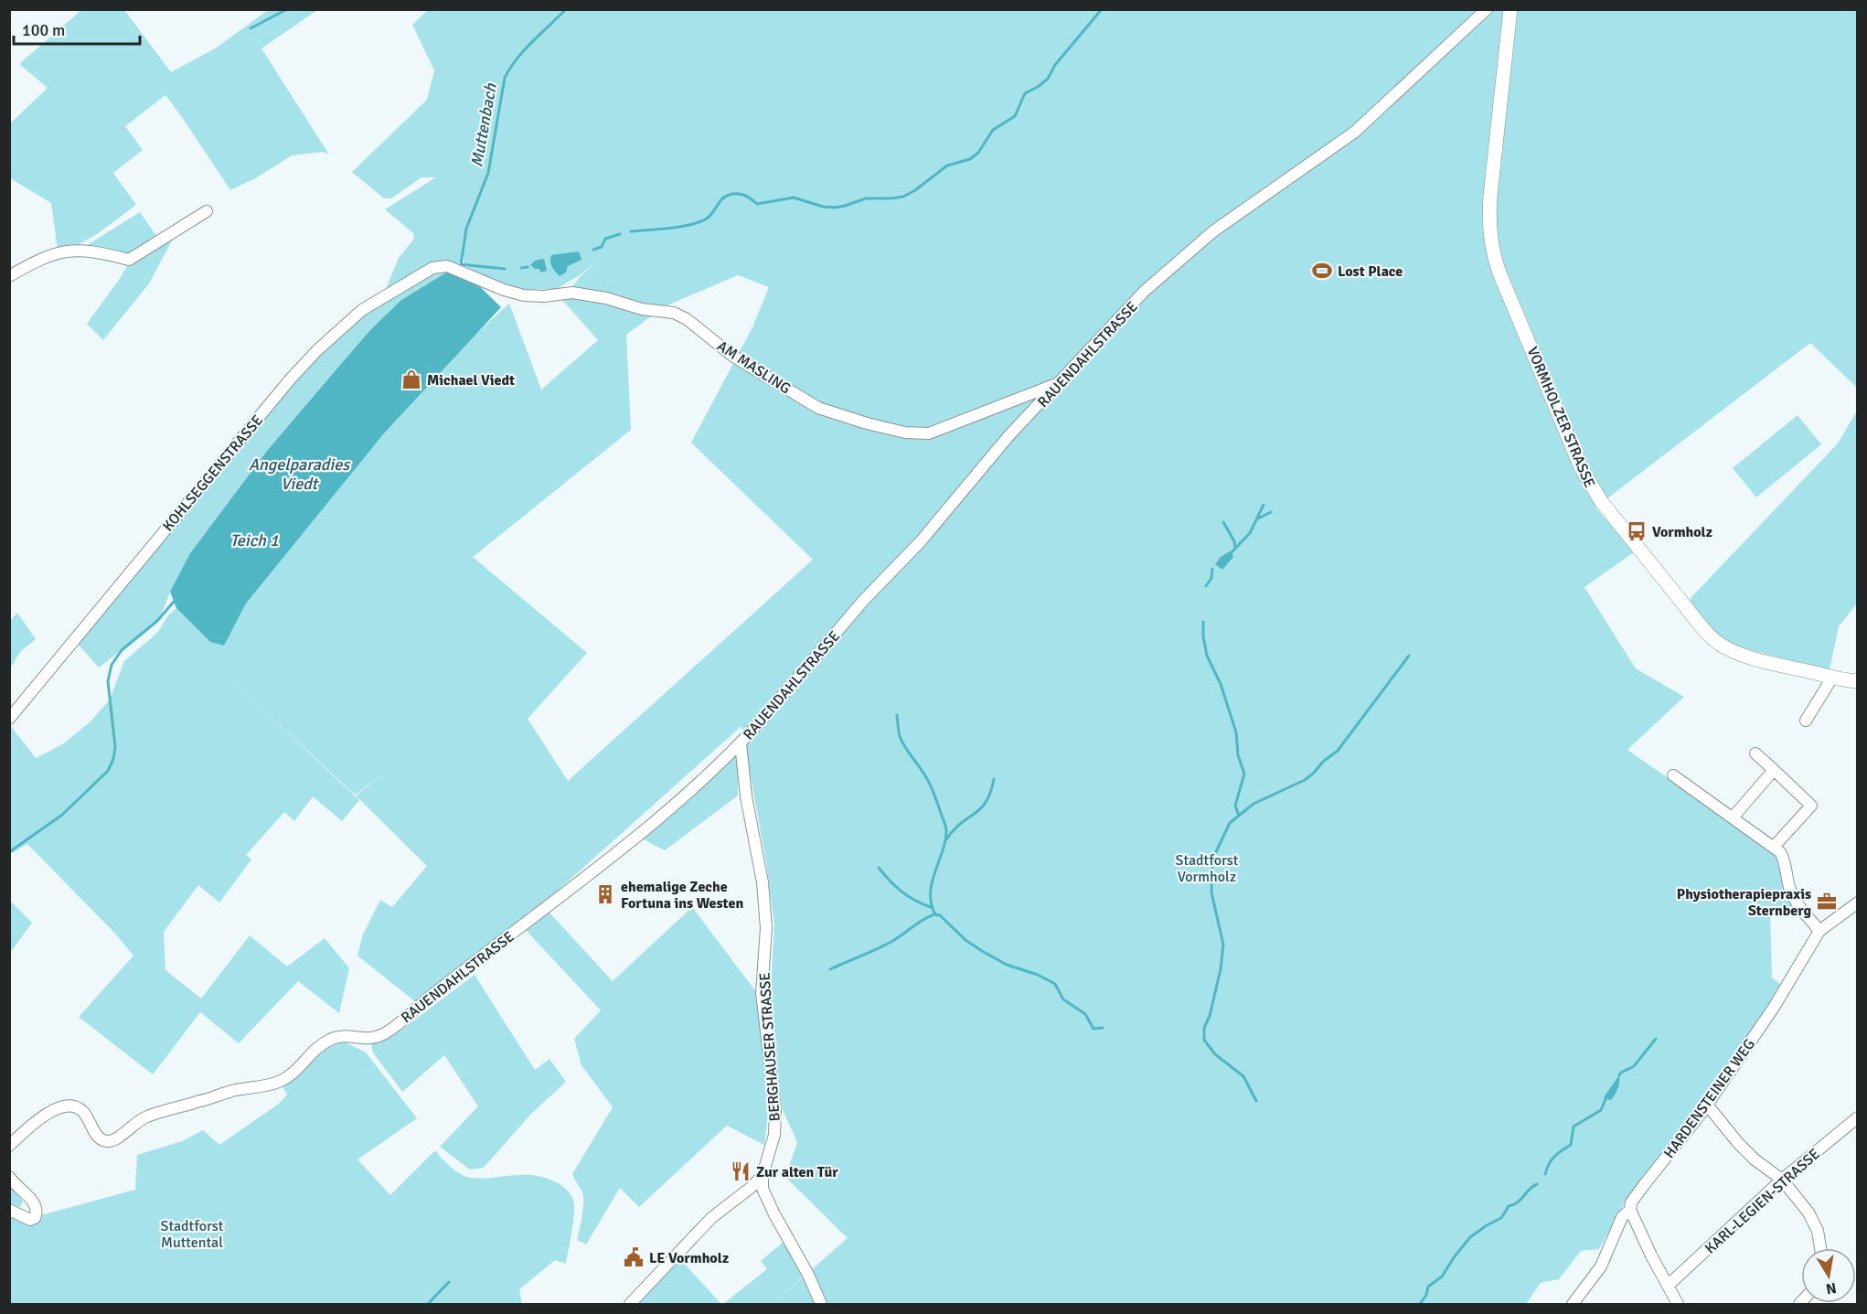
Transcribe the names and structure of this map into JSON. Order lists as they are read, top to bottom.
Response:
{
  "streets": {
    "main road": ["VORMHOLZER STRASSE"],
    "street": [
      "RAUENDAHLSTRASSE",
      "AM MASLING",
      "KOHLSEGGENSTRASSE",
      "BERGHAUSER STRASSE",
      "HARDENSTEINER WEG",
      "KARL-LEGIEN-STRASSE"
    ]
  },
  "crossings": [
    ["RAUENDAHLSTRASSE", "AM MASLING"],
    ["RAUENDAHLSTRASSE", "BERGHAUSER STRASSE"],
    ["AM MASLING", "KOHLSEGGENSTRASSE"]
  ],
  "water": ["Muttenbach", "Angelparadies Viedt", "Teich 1"],
  "parks": ["Stadtforst Vormholz", "Stadtforst Muttental"],
  "places": {
    "sports": ["Lost Place"],
    "shop": ["Michael Viedt"],
    "bus stop": ["Vormholz"],
    "building": ["ehemalige Zeche Fortuna ins Westen"],
    "office": ["Physiotherapiepraxis Sternberg"],
    "restaurant": ["Zur alten Tür"],
    "public building": ["LE Vormholz"]
  },
  "scale_bar": "100 m",
  "north": "bottom"
}
